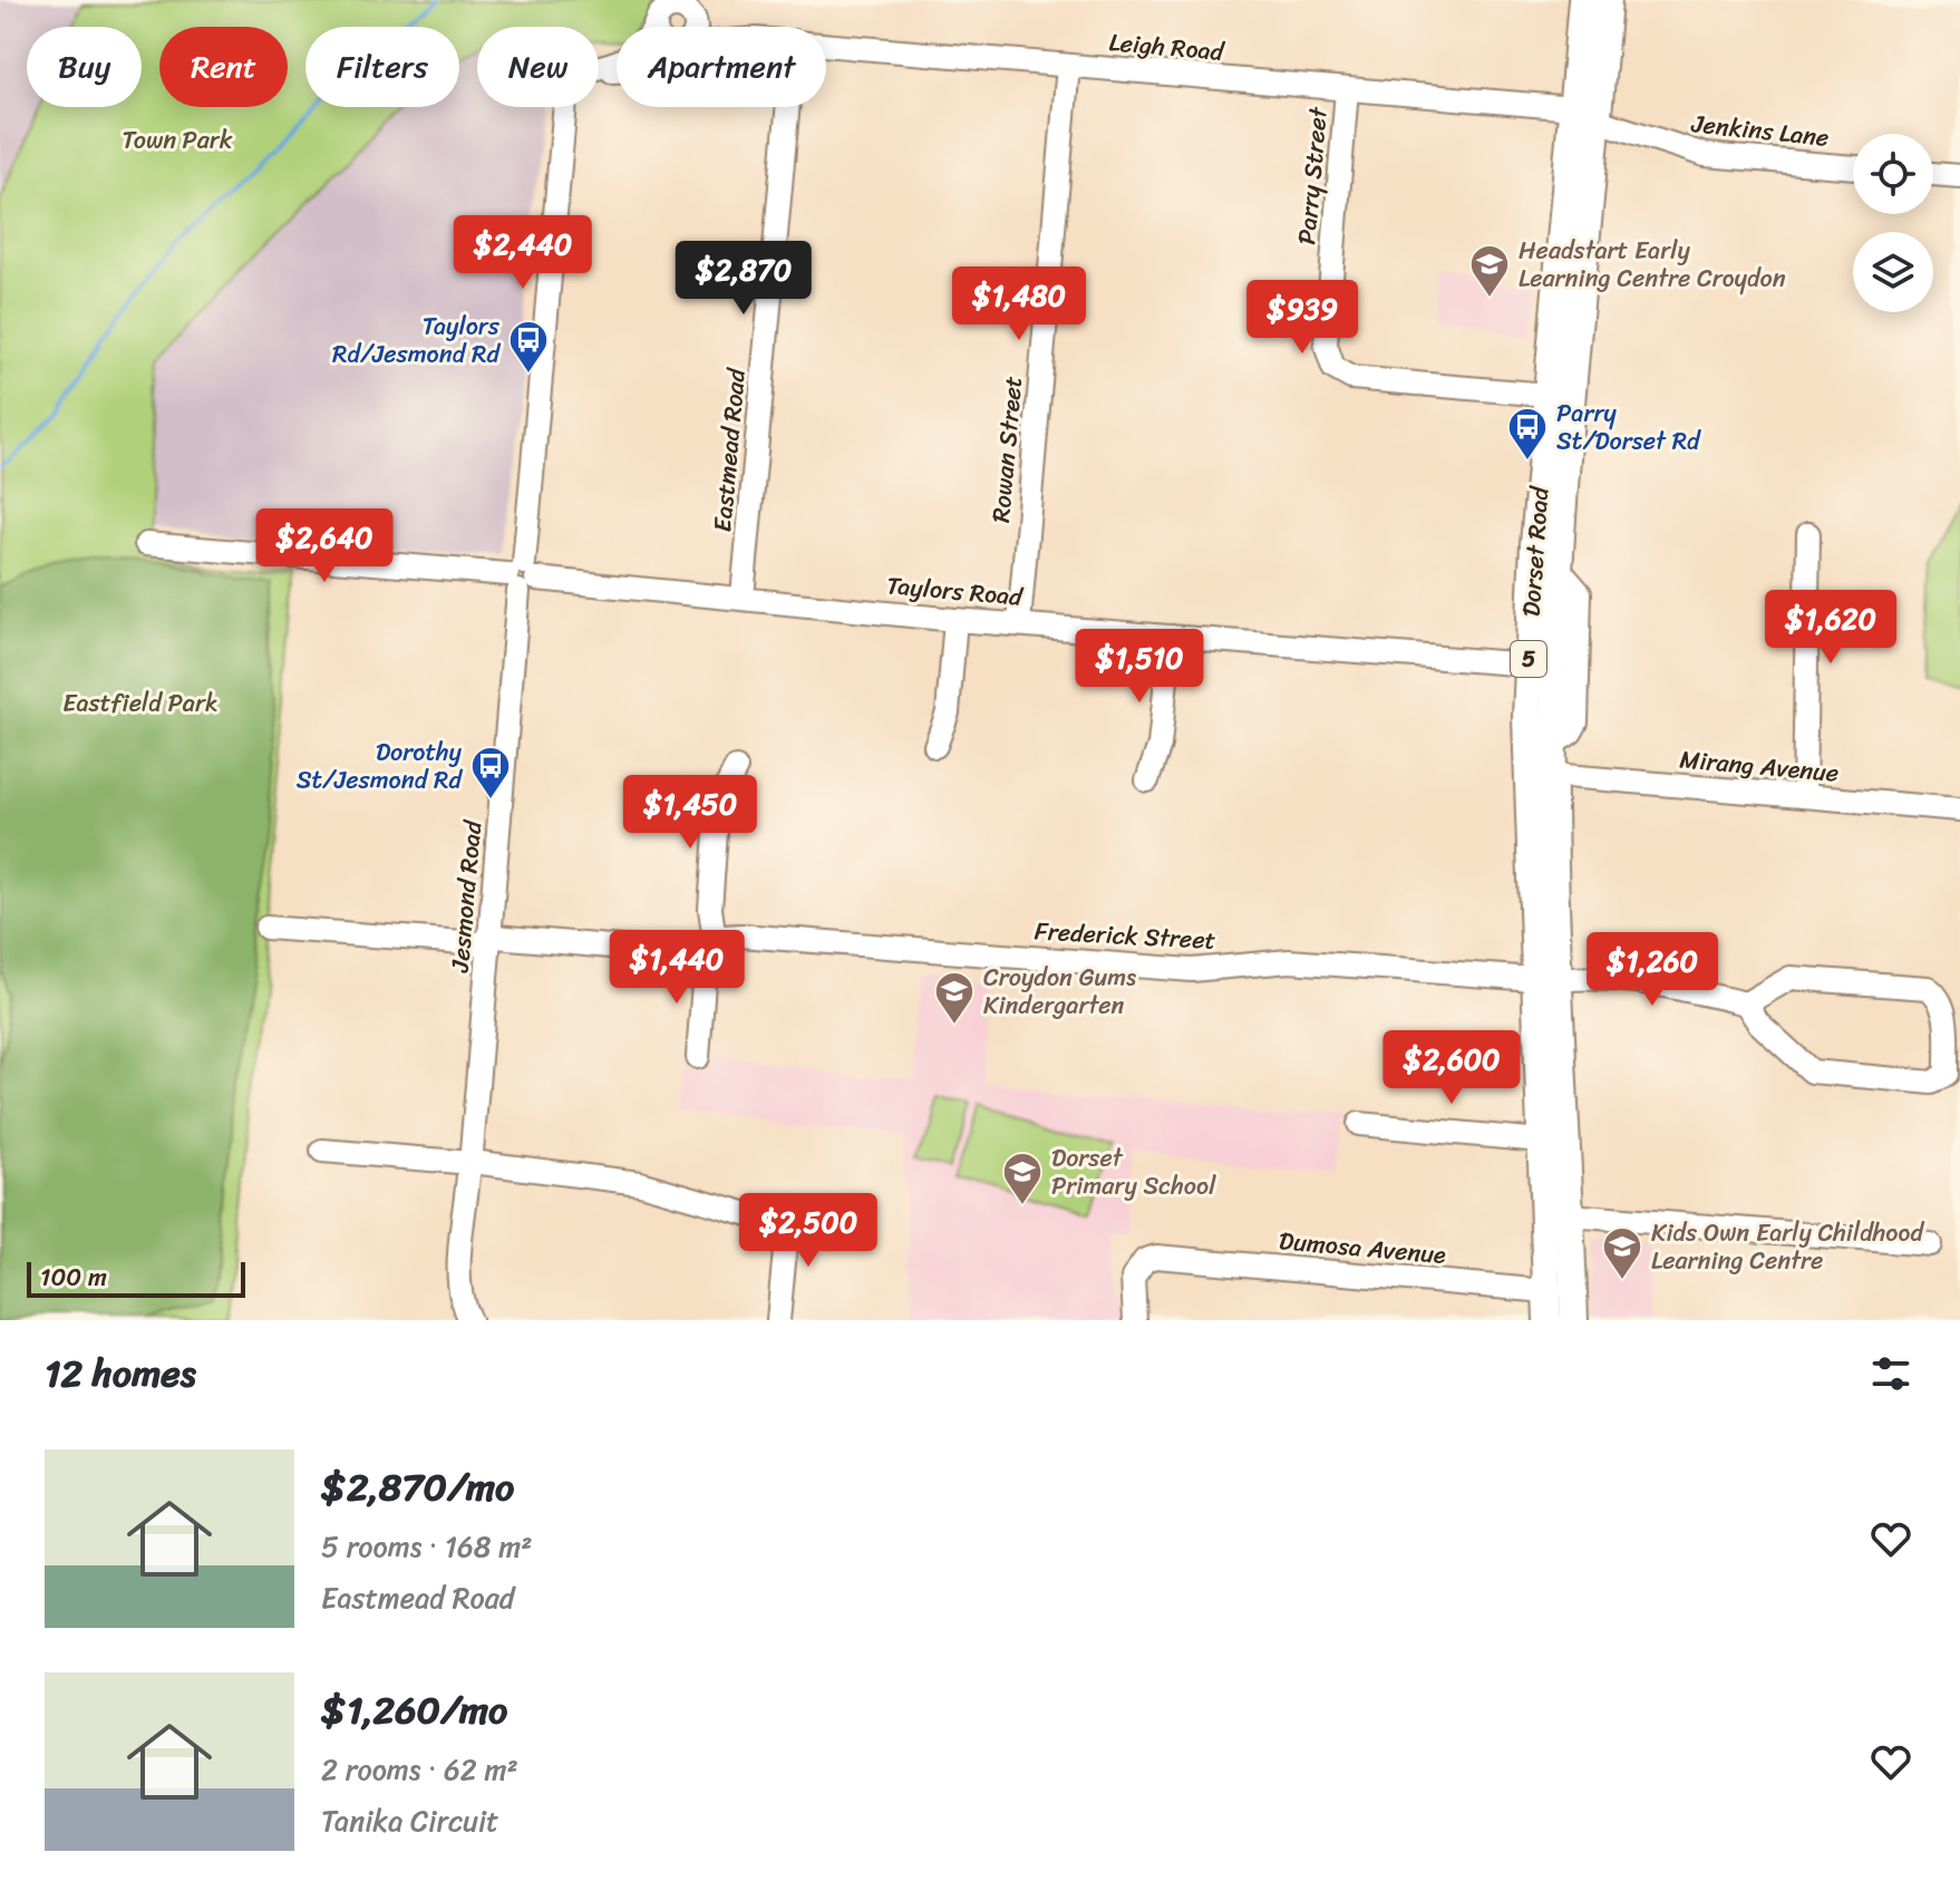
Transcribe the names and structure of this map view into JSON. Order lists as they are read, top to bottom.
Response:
{
  "streets": {
    "main road": ["Dorset Road", "5"],
    "street": [
      "Leigh Road",
      "Jenkins Lane",
      "Parry Street",
      "Rowan Street",
      "Eastmead Road",
      "Taylors Road",
      "Mirang Avenue",
      "Jesmond Road",
      "Frederick Street",
      "Dumosa Avenue"
    ]
  },
  "crossings": [
    ["Leigh Road", "Parry Street"],
    ["Leigh Road", "Rowan Street"],
    ["Leigh Road", "Dorset Road"],
    ["Jenkins Lane", "Dorset Road"],
    ["Parry Street", "Dorset Road"],
    ["Rowan Street", "Taylors Road"],
    ["Eastmead Road", "Taylors Road"],
    ["Dorset Road", "Taylors Road"],
    ["Dorset Road", "Mirang Avenue"],
    ["Dorset Road", "Frederick Street"],
    ["Dorset Road", "Dumosa Avenue"],
    ["Taylors Road", "Jesmond Road"],
    ["Jesmond Road", "Frederick Street"]
  ],
  "parks": ["Town Park", "Eastfield Park"],
  "places": {
    "school or university": [
      "Headstart Early Learning Centre Croydon",
      "Croydon Gums Kindergarten",
      "Dorset Primary School",
      "Kids Own Early Childhood Learning Centre"
    ],
    "bus stop": ["Taylors Rd/Jesmond Rd", "Parry St/Dorset Rd", "Dorothy St/Jesmond Rd"]
  },
  "scale_bar": "100 m",
  "page": {
    "chip": [
      "Buy",
      "Rent",
      "Filters",
      "New",
      "Apartment"
    ],
    "price": [
      "$2,440",
      "$2,870",
      "$1,480",
      "$939",
      "$2,640",
      "$1,620",
      "$1,510",
      "$1,450",
      "$1,440",
      "$1,260",
      "$2,600",
      "$2,500"
    ],
    "scale": "100 m",
    "heading": "12 homes",
    "list": [
      {
        "name": "$2,870/mo",
        "note": "5 rooms · 168 m² · Eastmead Road"
      },
      {
        "name": "$1,260/mo",
        "note": "2 rooms · 62 m² · Tanika Circuit"
      }
    ]
  }
}
